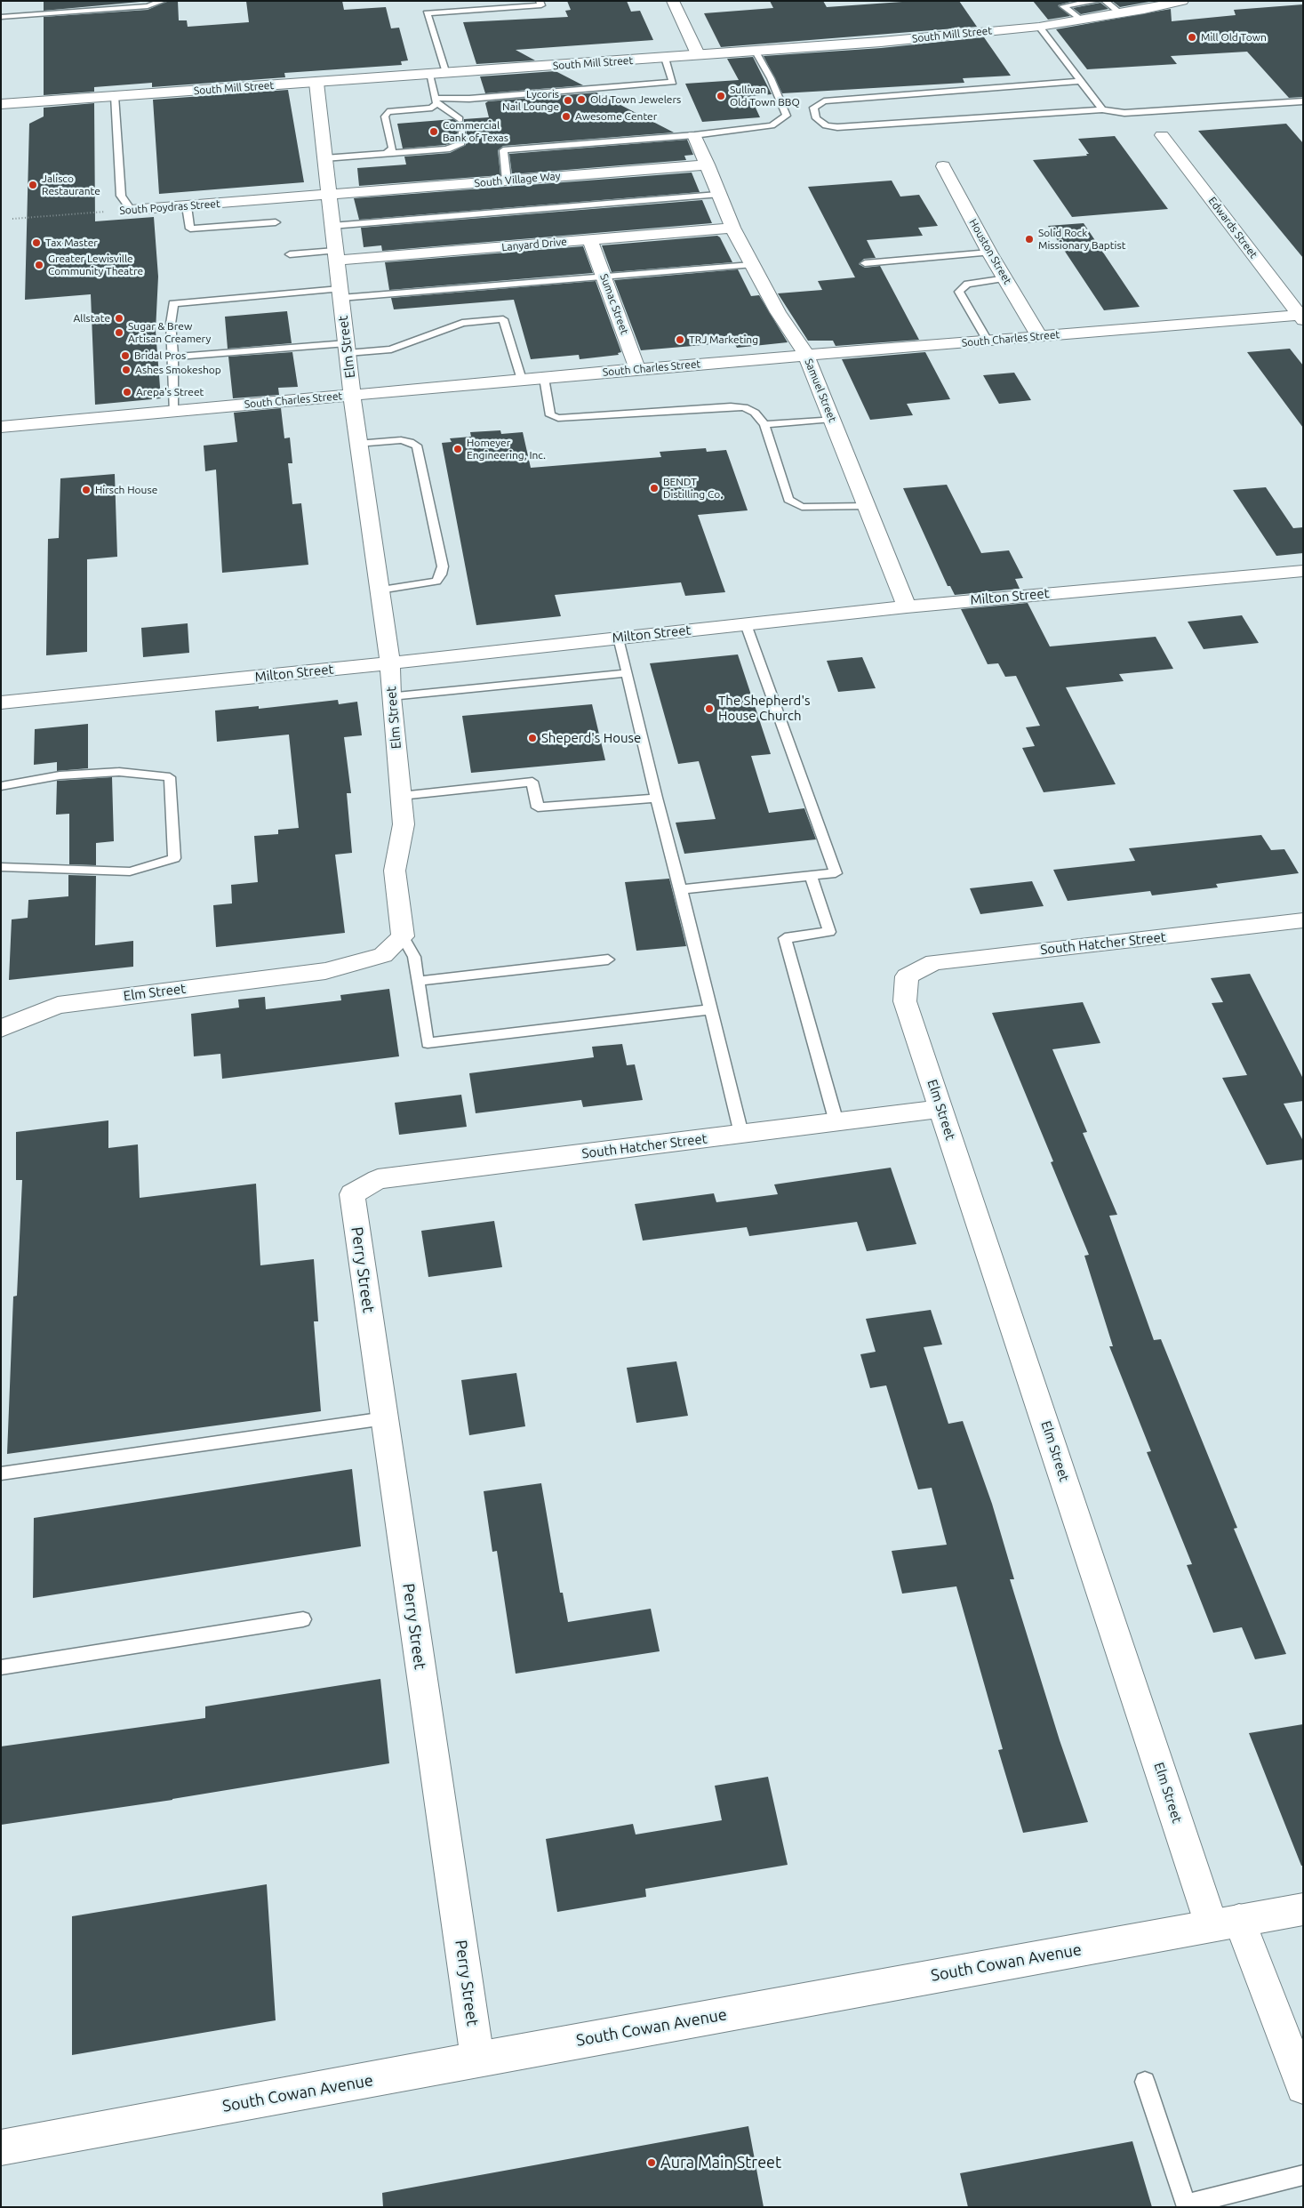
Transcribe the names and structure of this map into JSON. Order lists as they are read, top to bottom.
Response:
{
  "streets": {
    "street": [
      "South Mill Street",
      "South Village Way",
      "South Poydras Street",
      "Edwards Street",
      "Lanyard Drive",
      "Houston Street",
      "Sumac Street",
      "South Charles Street",
      "Elm Street",
      "Samuel Street",
      "Milton Street",
      "South Hatcher Street",
      "Perry Street",
      "South Cowan Avenue"
    ]
  },
  "crossings": [
    ["South Mill Street", "Elm Street"],
    ["South Village Way", "South Poydras Street"],
    ["South Village Way", "Elm Street"],
    ["South Village Way", "Samuel Street"],
    ["South Poydras Street", "Elm Street"],
    ["Edwards Street", "South Charles Street"],
    ["Lanyard Drive", "Sumac Street"],
    ["Lanyard Drive", "Elm Street"],
    ["Lanyard Drive", "Samuel Street"],
    ["Houston Street", "South Charles Street"],
    ["Sumac Street", "South Charles Street"],
    ["South Charles Street", "Elm Street"],
    ["South Charles Street", "Samuel Street"],
    ["Elm Street", "Milton Street"],
    ["Elm Street", "South Hatcher Street"],
    ["Elm Street", "South Cowan Avenue"],
    ["Samuel Street", "Milton Street"],
    ["South Hatcher Street", "Perry Street"],
    ["Perry Street", "South Cowan Avenue"]
  ],
  "places": [
    "Mill Old Town",
    "Sullivan Old Town BBQ",
    "Old Town Jewelers",
    "Lycoris Nail Lounge",
    "Awesome Center",
    "Commercial Bank of Texas",
    "Jalisco Restaurante",
    "Solid Rock Missionary Baptist",
    "Tax Master",
    "Greater Lewisville Community Theatre",
    "Allstate",
    "Sugar & Brew Artisan Creamery",
    "TRJ Marketing",
    "Bridal Pros",
    "Ashes Smokeshop",
    "Arepa's Street",
    "Homeyer Engineering, Inc.",
    "BENDT Distilling Co.",
    "Hirsch House",
    "The Shepherd's House Church",
    "Sheperd's House",
    "Aura Main Street"
  ]
}
